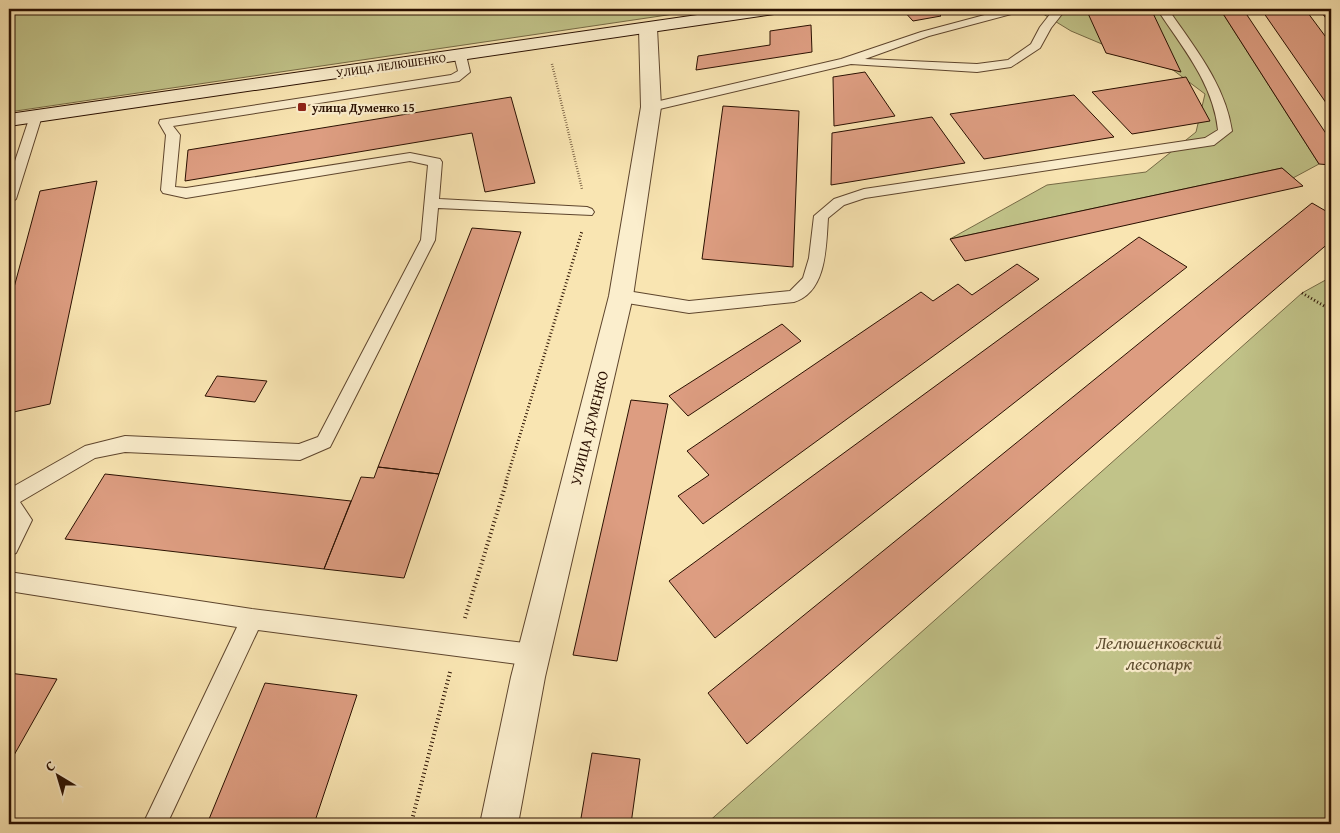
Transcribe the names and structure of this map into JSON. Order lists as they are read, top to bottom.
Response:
{
  "streets": {
    "street": ["УЛИЦА ЛЕЛЮШЕНКО", "УЛИЦА ДУМЕНКО"]
  },
  "crossings": [
    ["УЛИЦА ЛЕЛЮШЕНКО", "УЛИЦА ДУМЕНКО"]
  ],
  "parks": ["Лелюшенковский лесопарк"],
  "places": {
    "transit": ["улица Думенко 15"]
  },
  "north": "top left"
}
